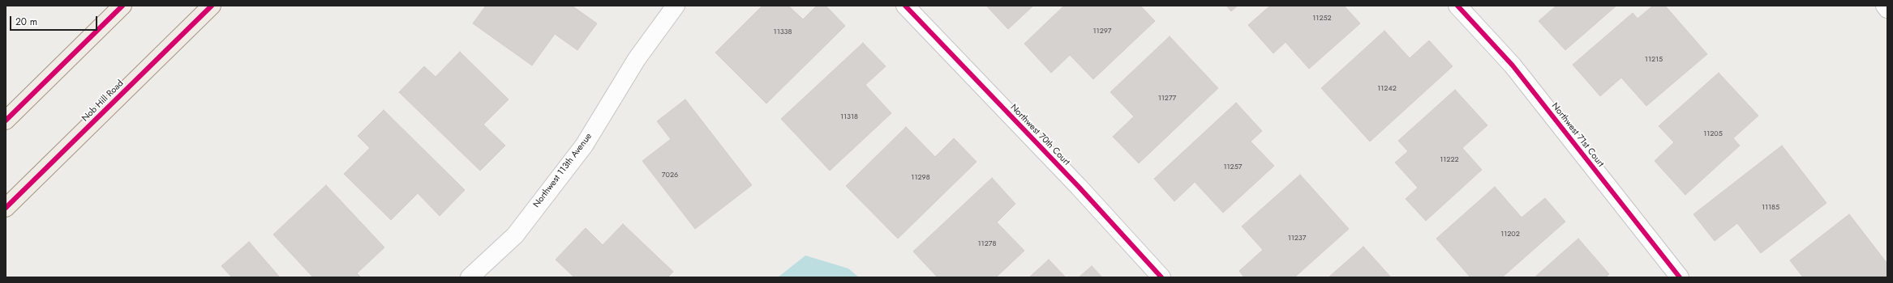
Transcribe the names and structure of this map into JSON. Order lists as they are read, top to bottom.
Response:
{
  "streets": {
    "main road": ["Nob Hill Road"],
    "street": ["Northwest 70th Court", "Northwest 71st Court", "Northwest 113th Avenue"]
  },
  "house_numbers": [
    "11252",
    "11297",
    "11338",
    "11215",
    "11242",
    "11277",
    "11318",
    "11205",
    "11222",
    "11257",
    "7026",
    "11298",
    "11185",
    "11202",
    "11237",
    "11278"
  ],
  "scale_bar": "20 m"
}
